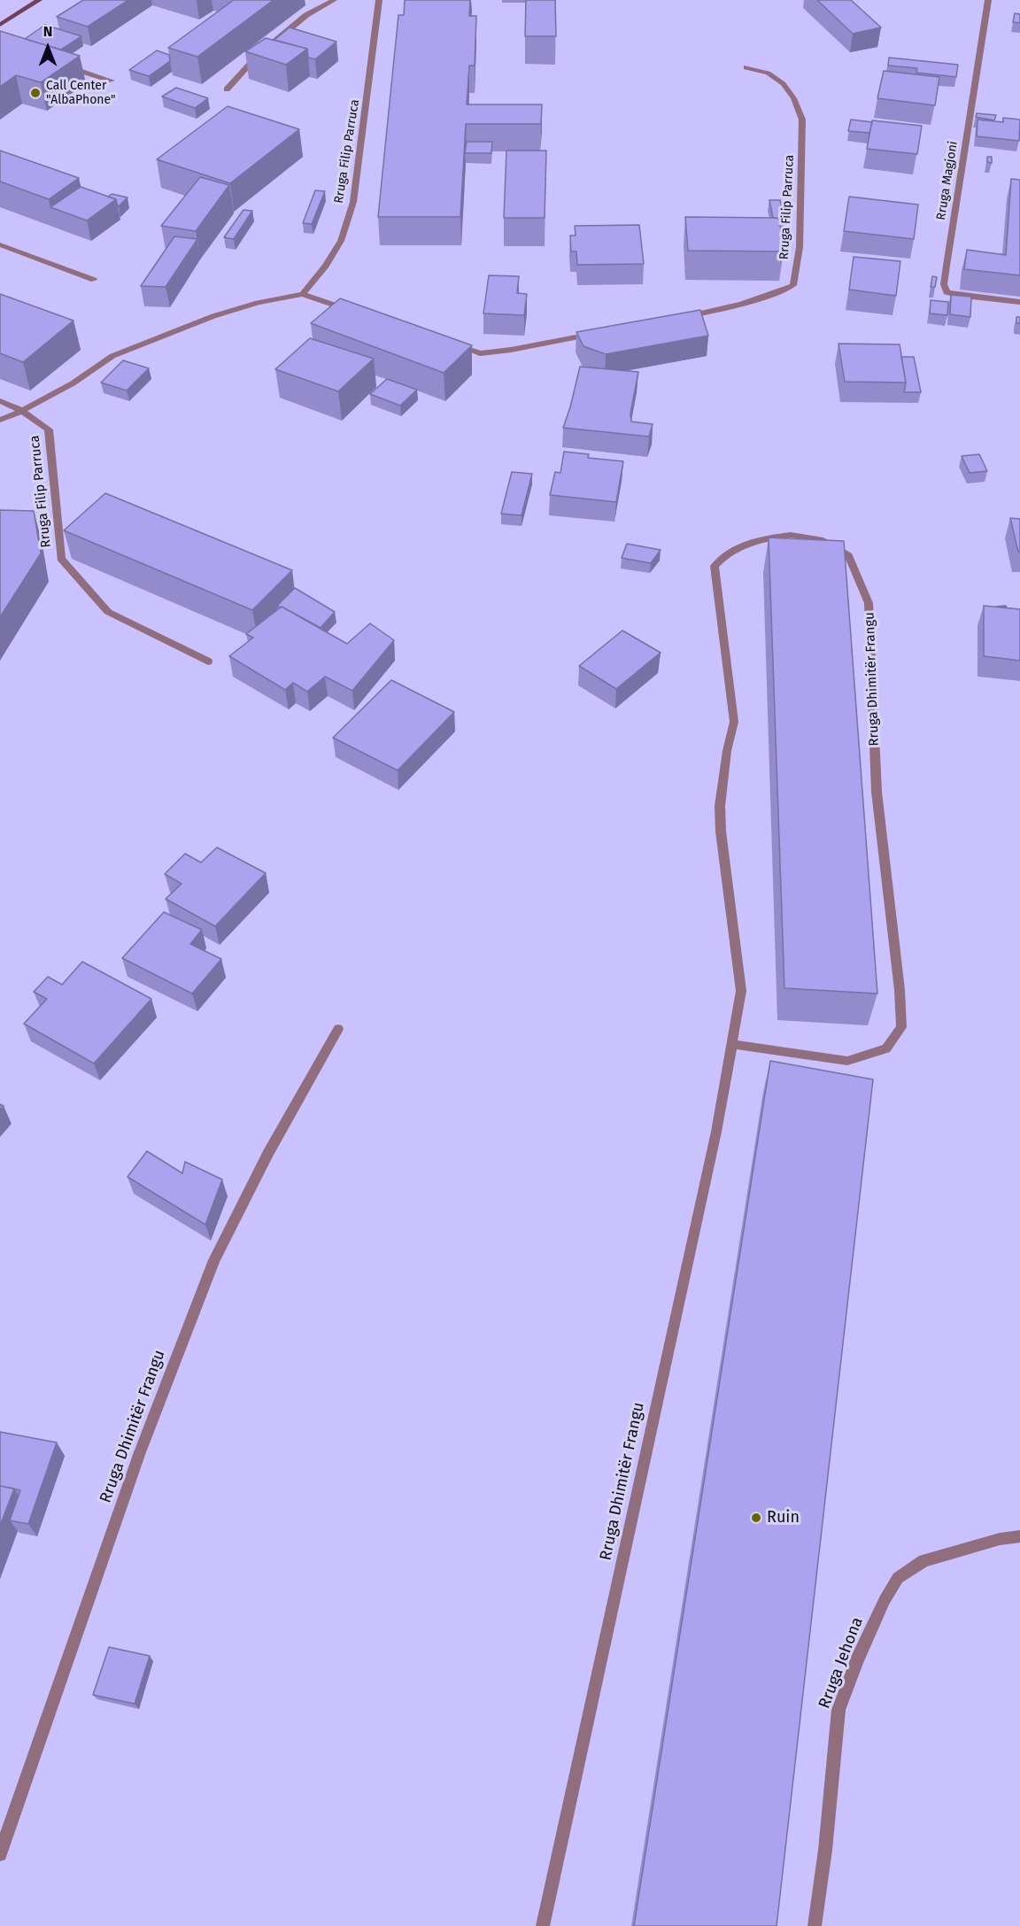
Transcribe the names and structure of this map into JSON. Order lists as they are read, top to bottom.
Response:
{
  "streets": {
    "street": [
      "Rruga Filip Parruca",
      "Rruga Magjoni",
      "Rruga Dhimitër Frangu",
      "Rruga Jehona"
    ]
  },
  "places": ["Call Center \"AlbaPhone\"", "Ruin"],
  "north": "top"
}
